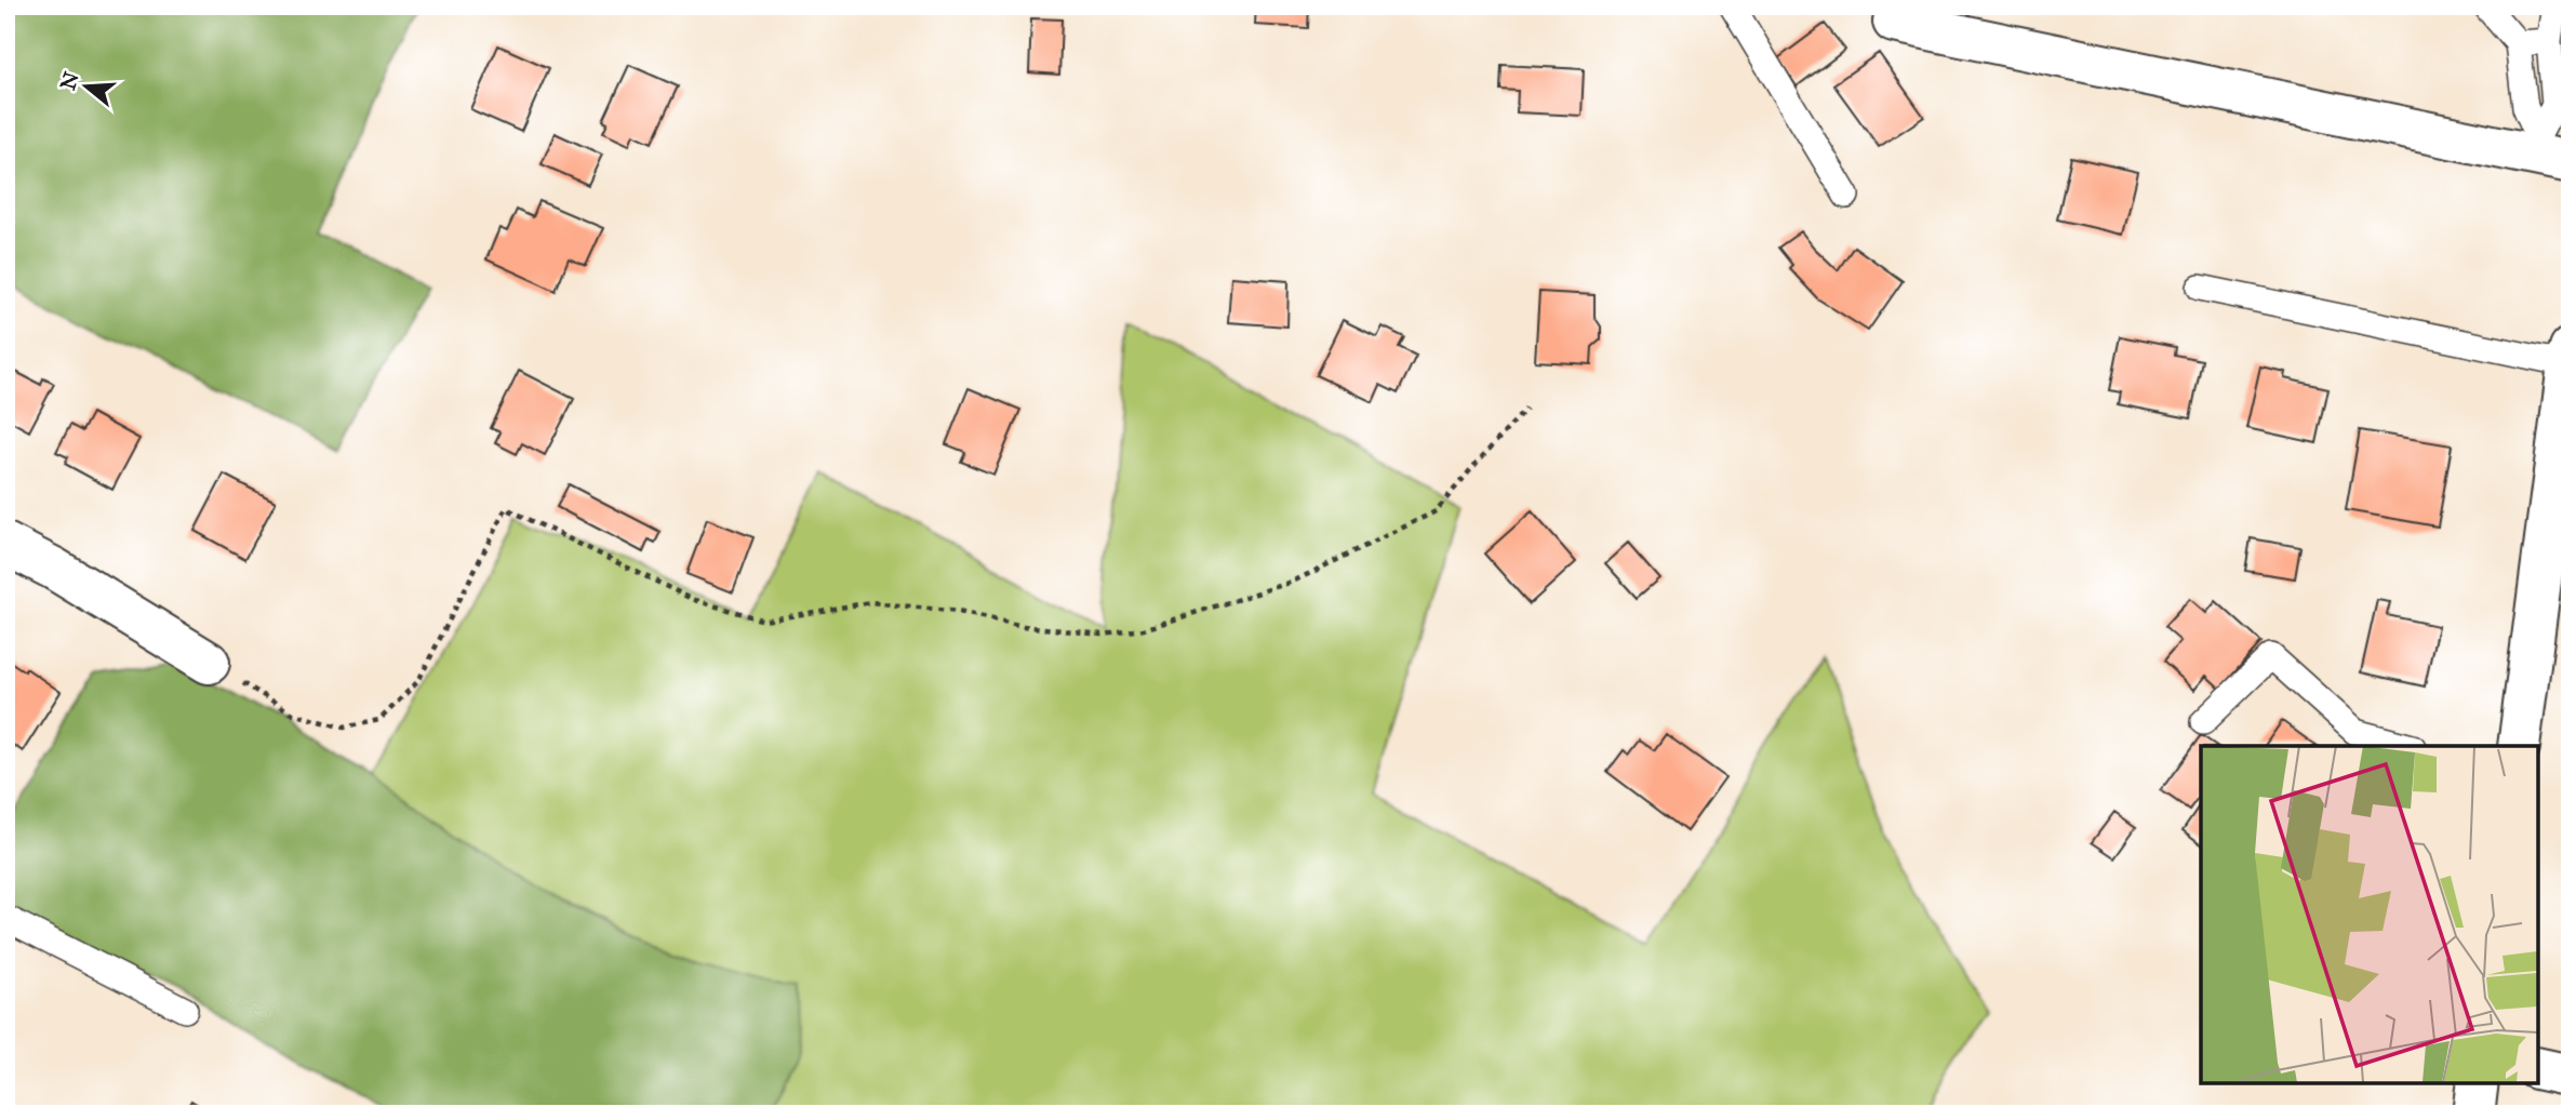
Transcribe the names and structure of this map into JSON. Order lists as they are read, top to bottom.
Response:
{
  "north": "left"
}
